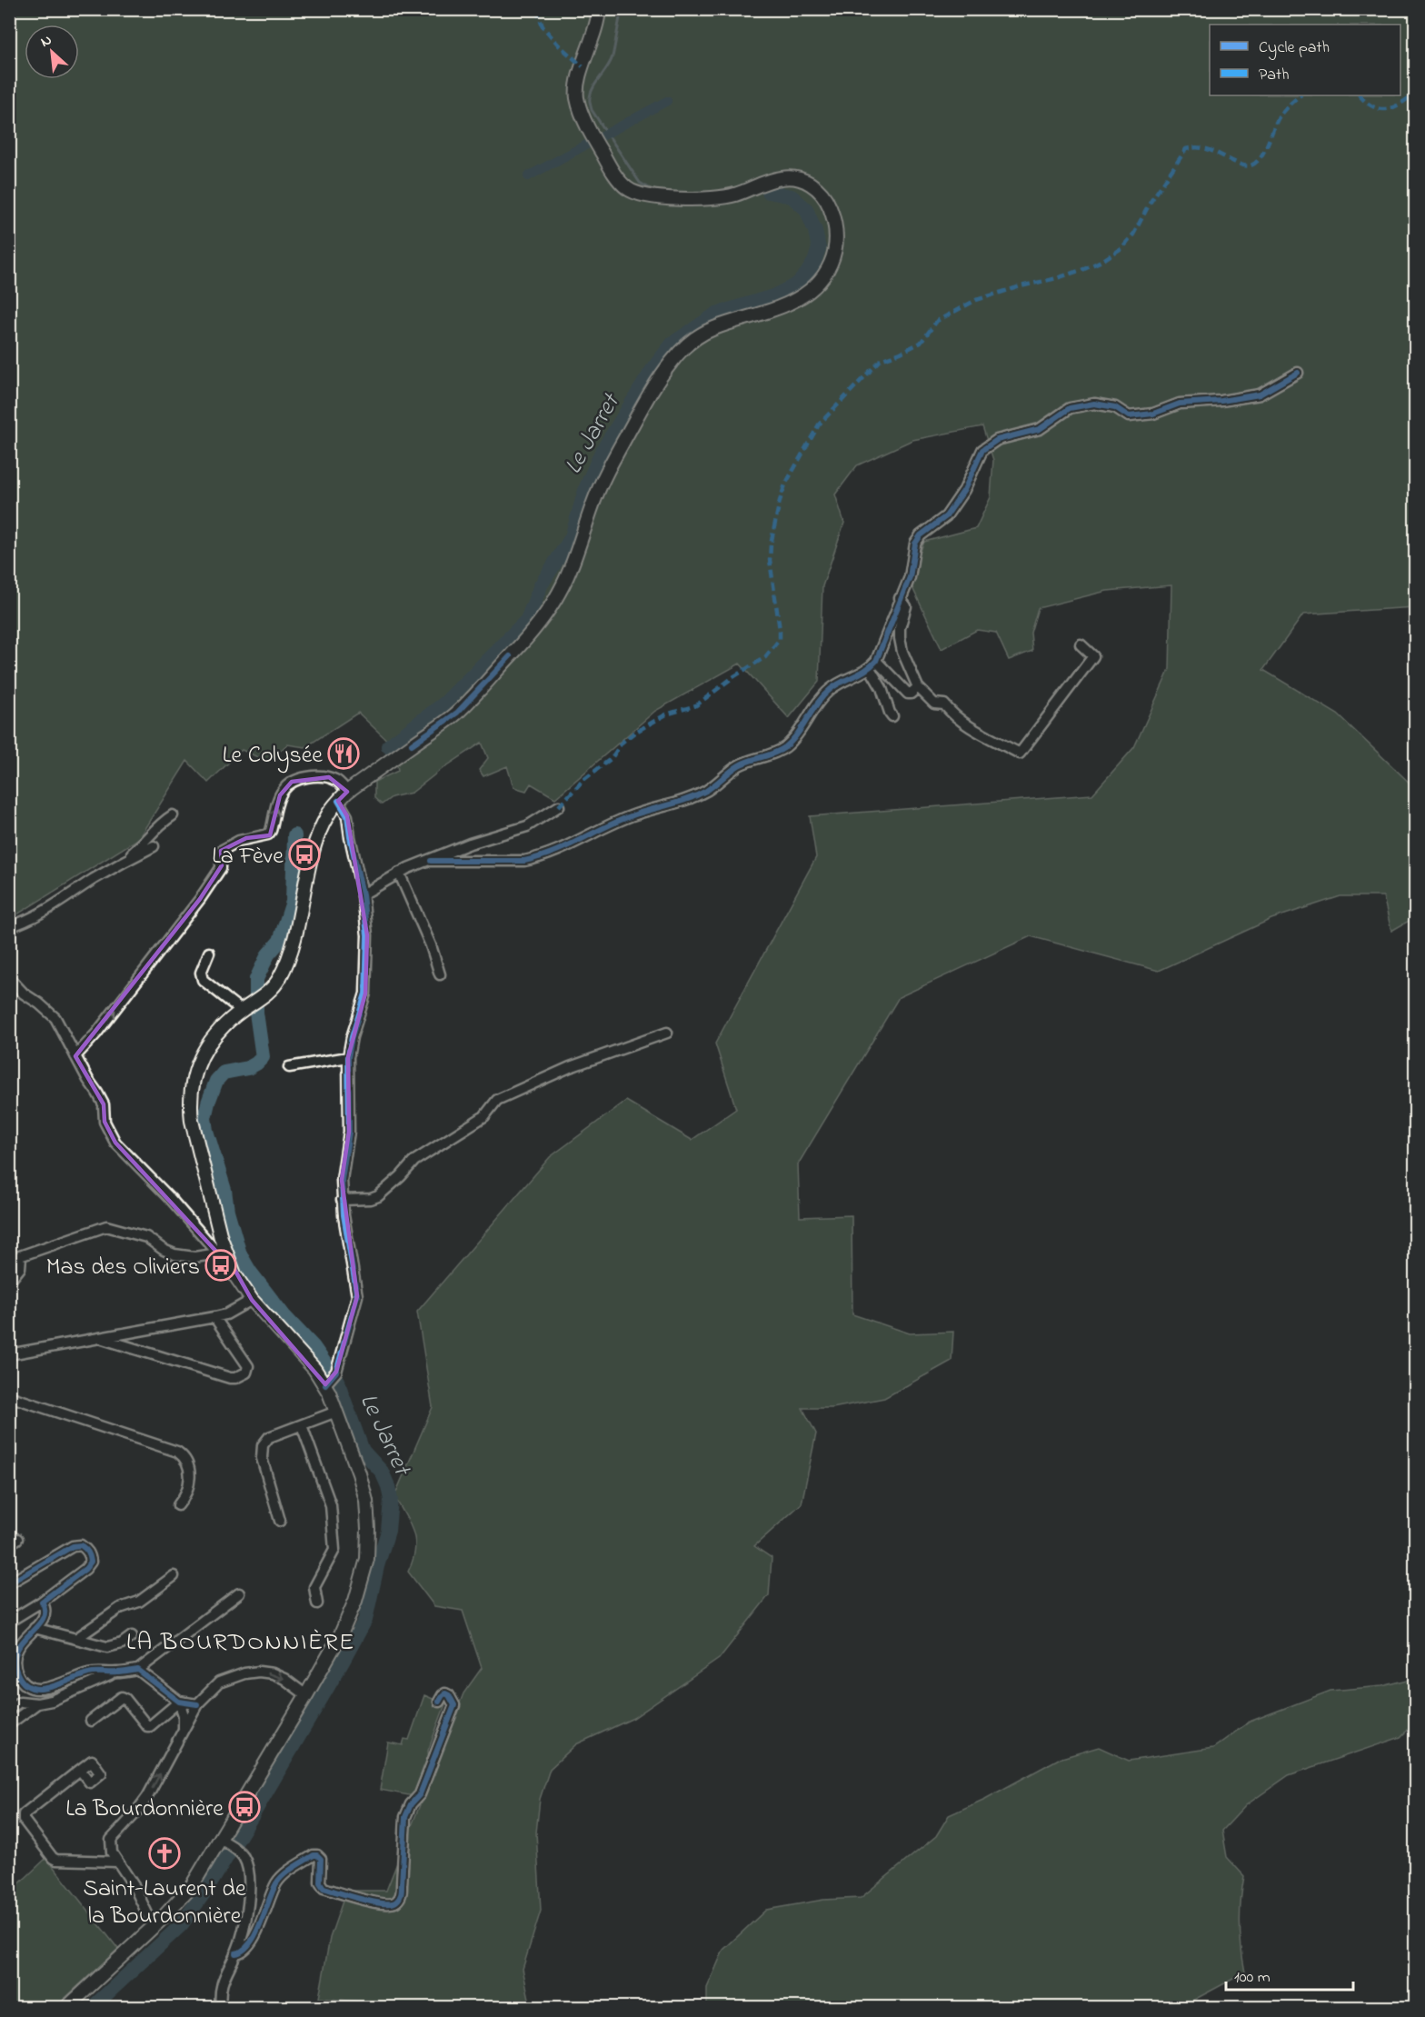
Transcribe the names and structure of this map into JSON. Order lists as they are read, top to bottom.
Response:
{
  "districts": ["LA BOURDONNIÈRE"],
  "water": ["Le Jarret"],
  "places": {
    "restaurant": ["Le Colysée"],
    "bus stop": ["La Fève", "Mas des Oliviers", "La Bourdonnière"],
    "church": ["Saint-Laurent de la Bourdonnière"]
  },
  "legend": ["Cycle path", "Path"],
  "scale_bar": "100 m",
  "north": "top left"
}
